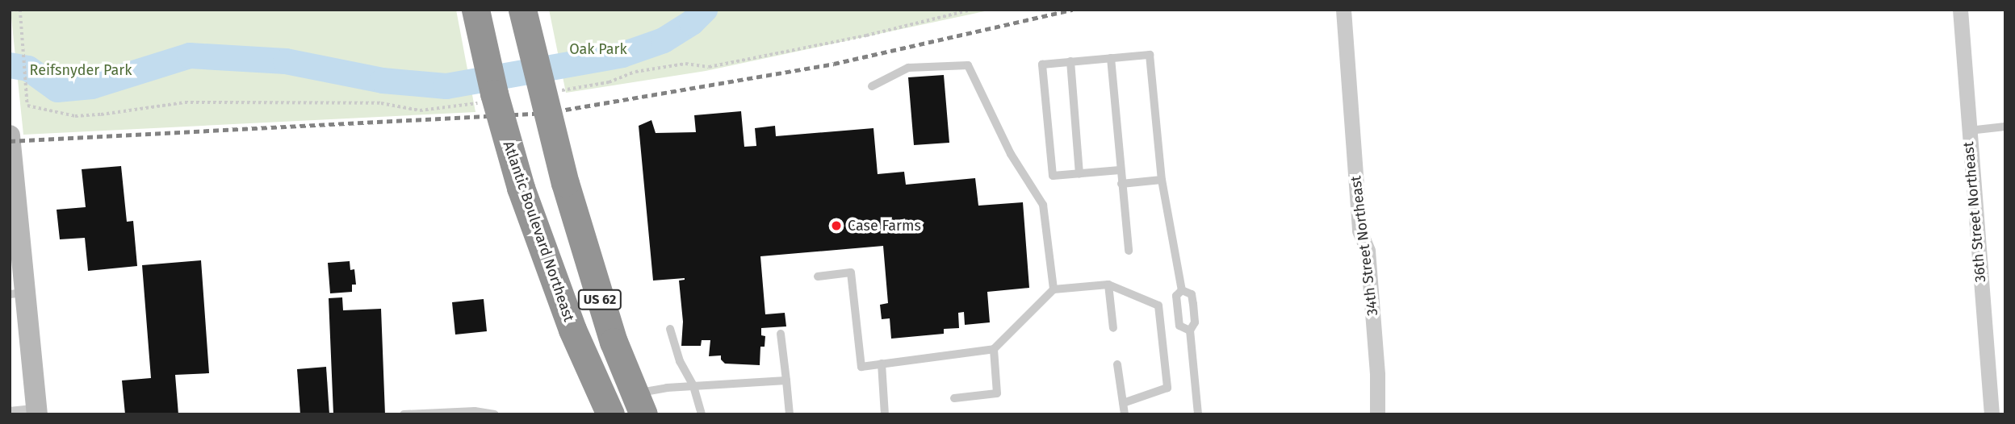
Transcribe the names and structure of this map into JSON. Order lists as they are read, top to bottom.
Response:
{
  "streets": {
    "highway": ["Atlantic Boulevard Northeast", "US 62"],
    "street": ["36th Street Northeast", "34th Street Northeast"]
  },
  "parks": ["Oak Park", "Reifsnyder Park"],
  "places": ["Case Farms"]
}
